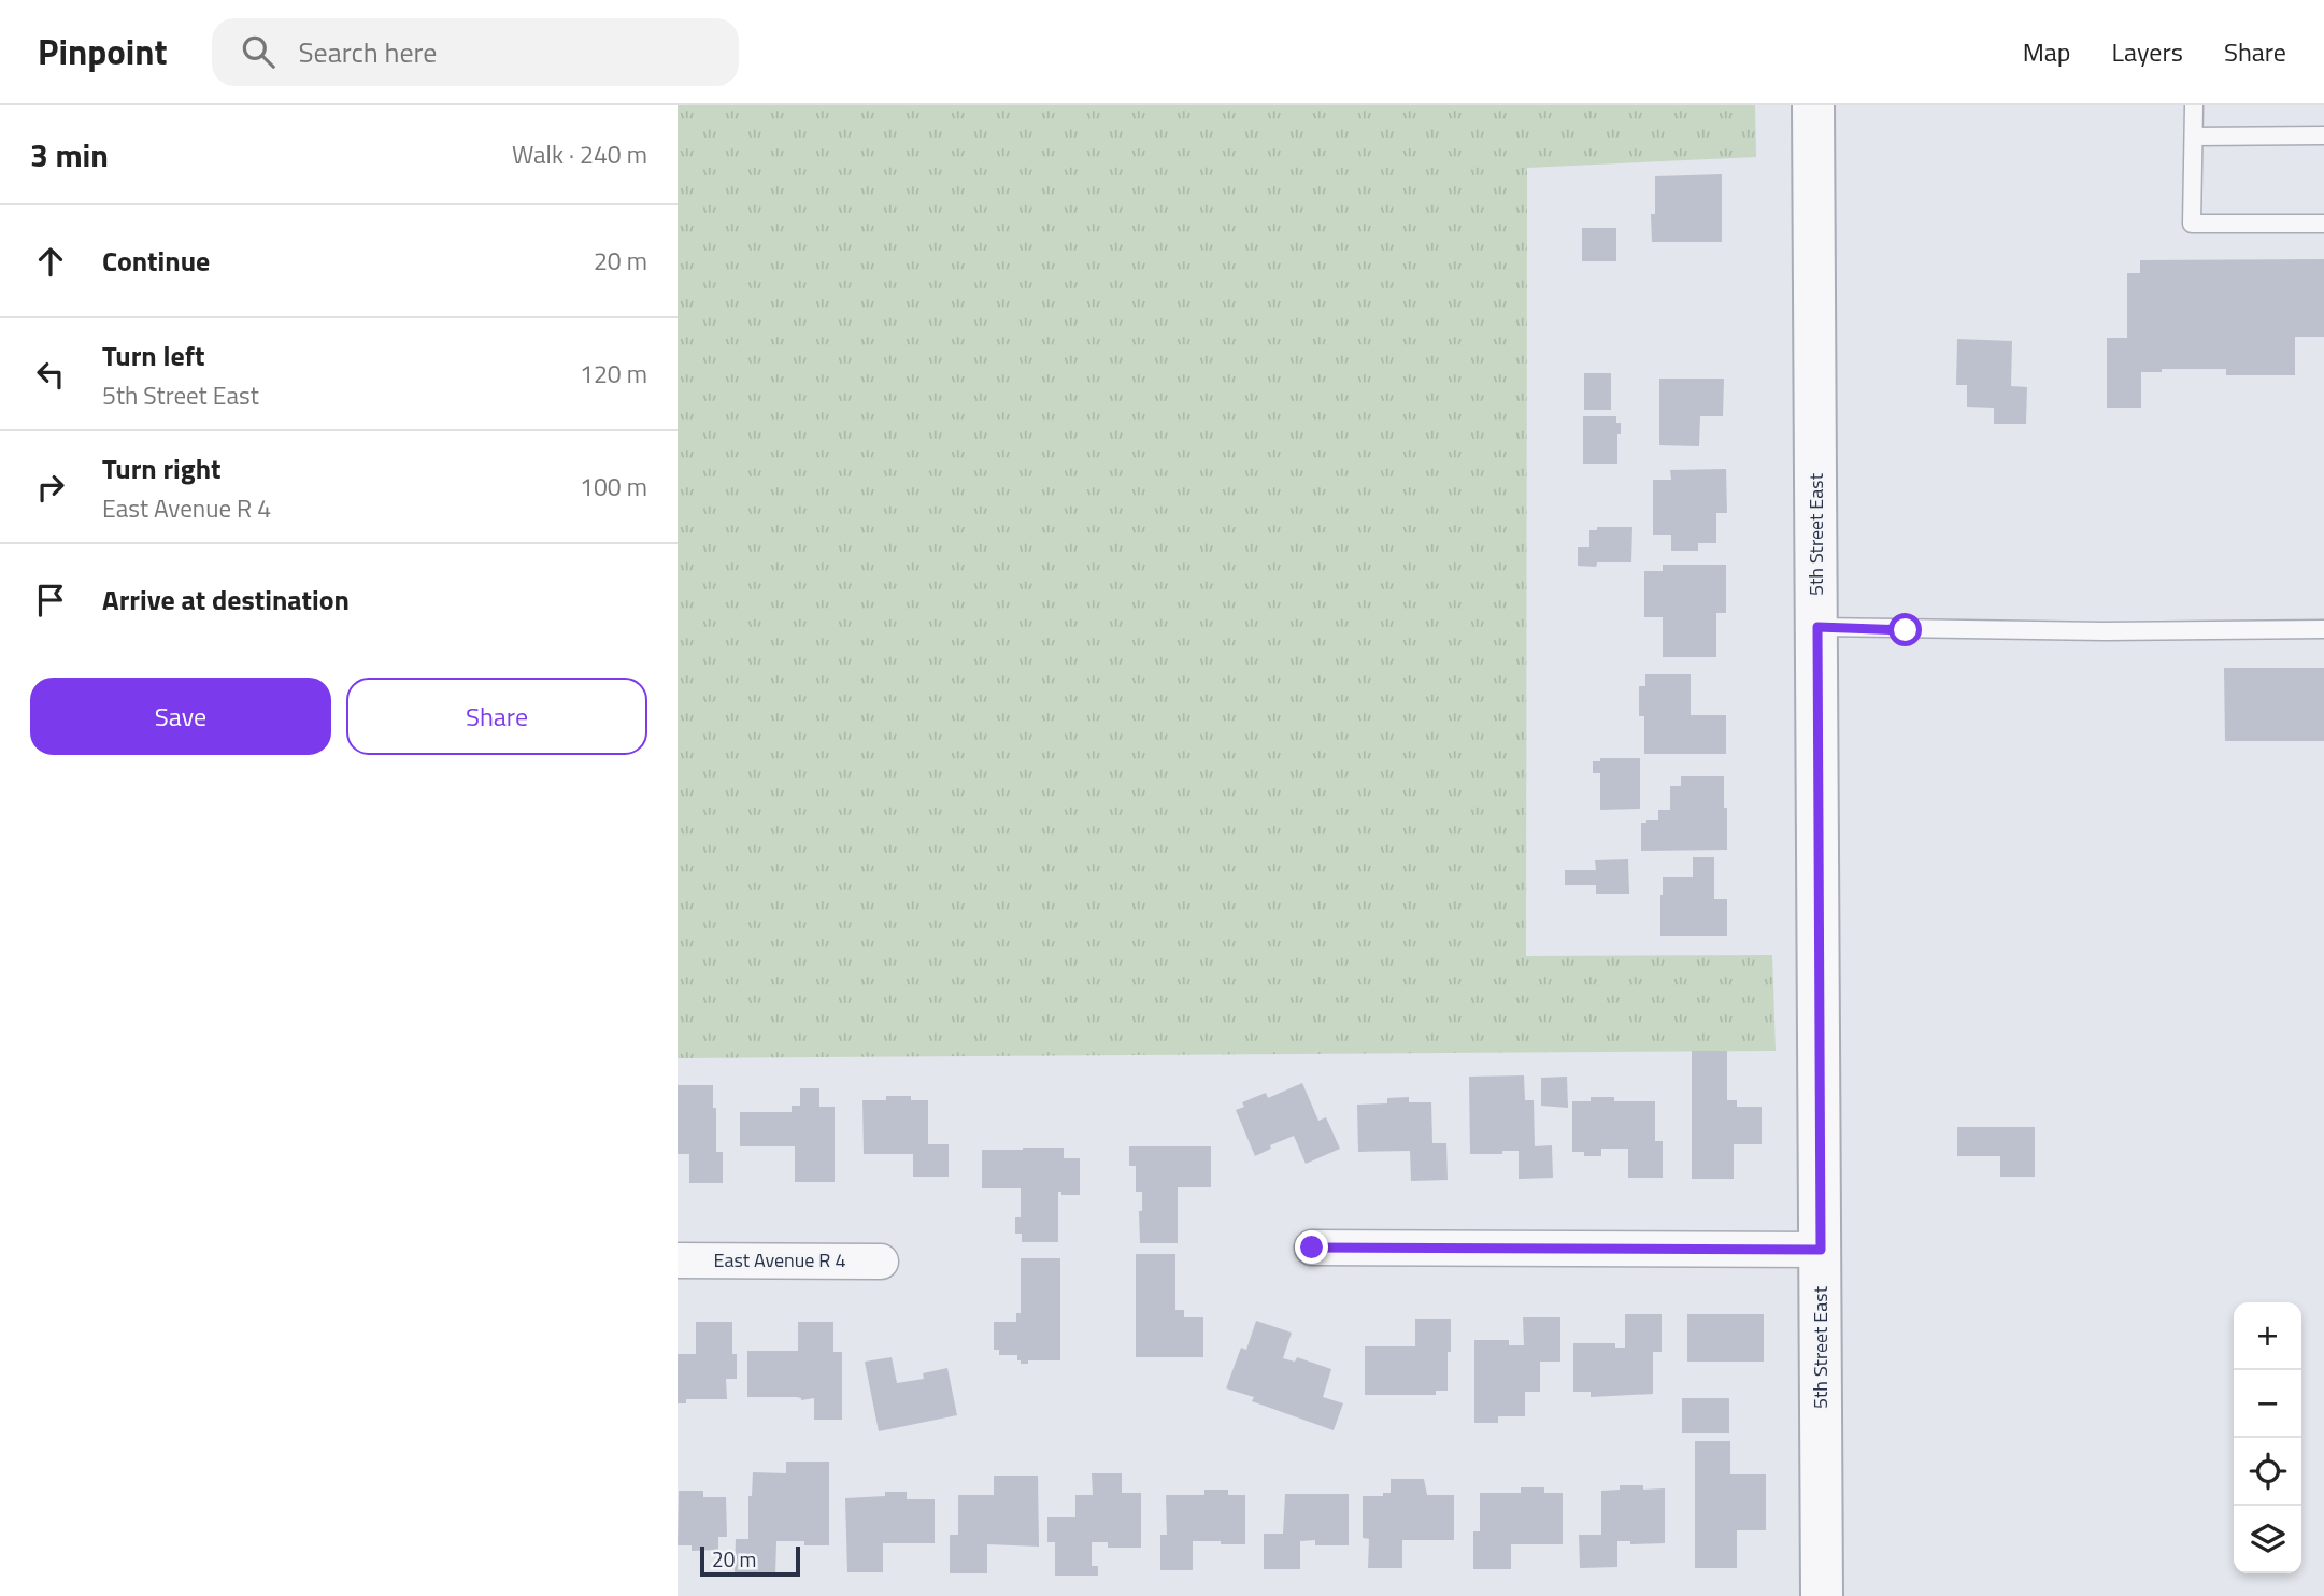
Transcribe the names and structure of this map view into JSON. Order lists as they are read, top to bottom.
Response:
{
  "streets": {
    "street": ["5th Street East", "East Avenue R 4"]
  },
  "scale_bar": "20 m",
  "page": {
    "header": "Pinpoint",
    "search": "Search here",
    "nav": ["Map", "Layers", "Share"],
    "heading": ["3 min", "Walk · 240 m"],
    "list": [
      ["Continue", "20 m"],
      ["Turn left", "5th Street East", "120 m"],
      ["Turn right", "East Avenue R 4", "100 m"],
      "Arrive at destination"
    ],
    "buttons": ["Save", "Share"],
    "map_buttons": ["+", "−"],
    "scale": "20 m"
  }
}
